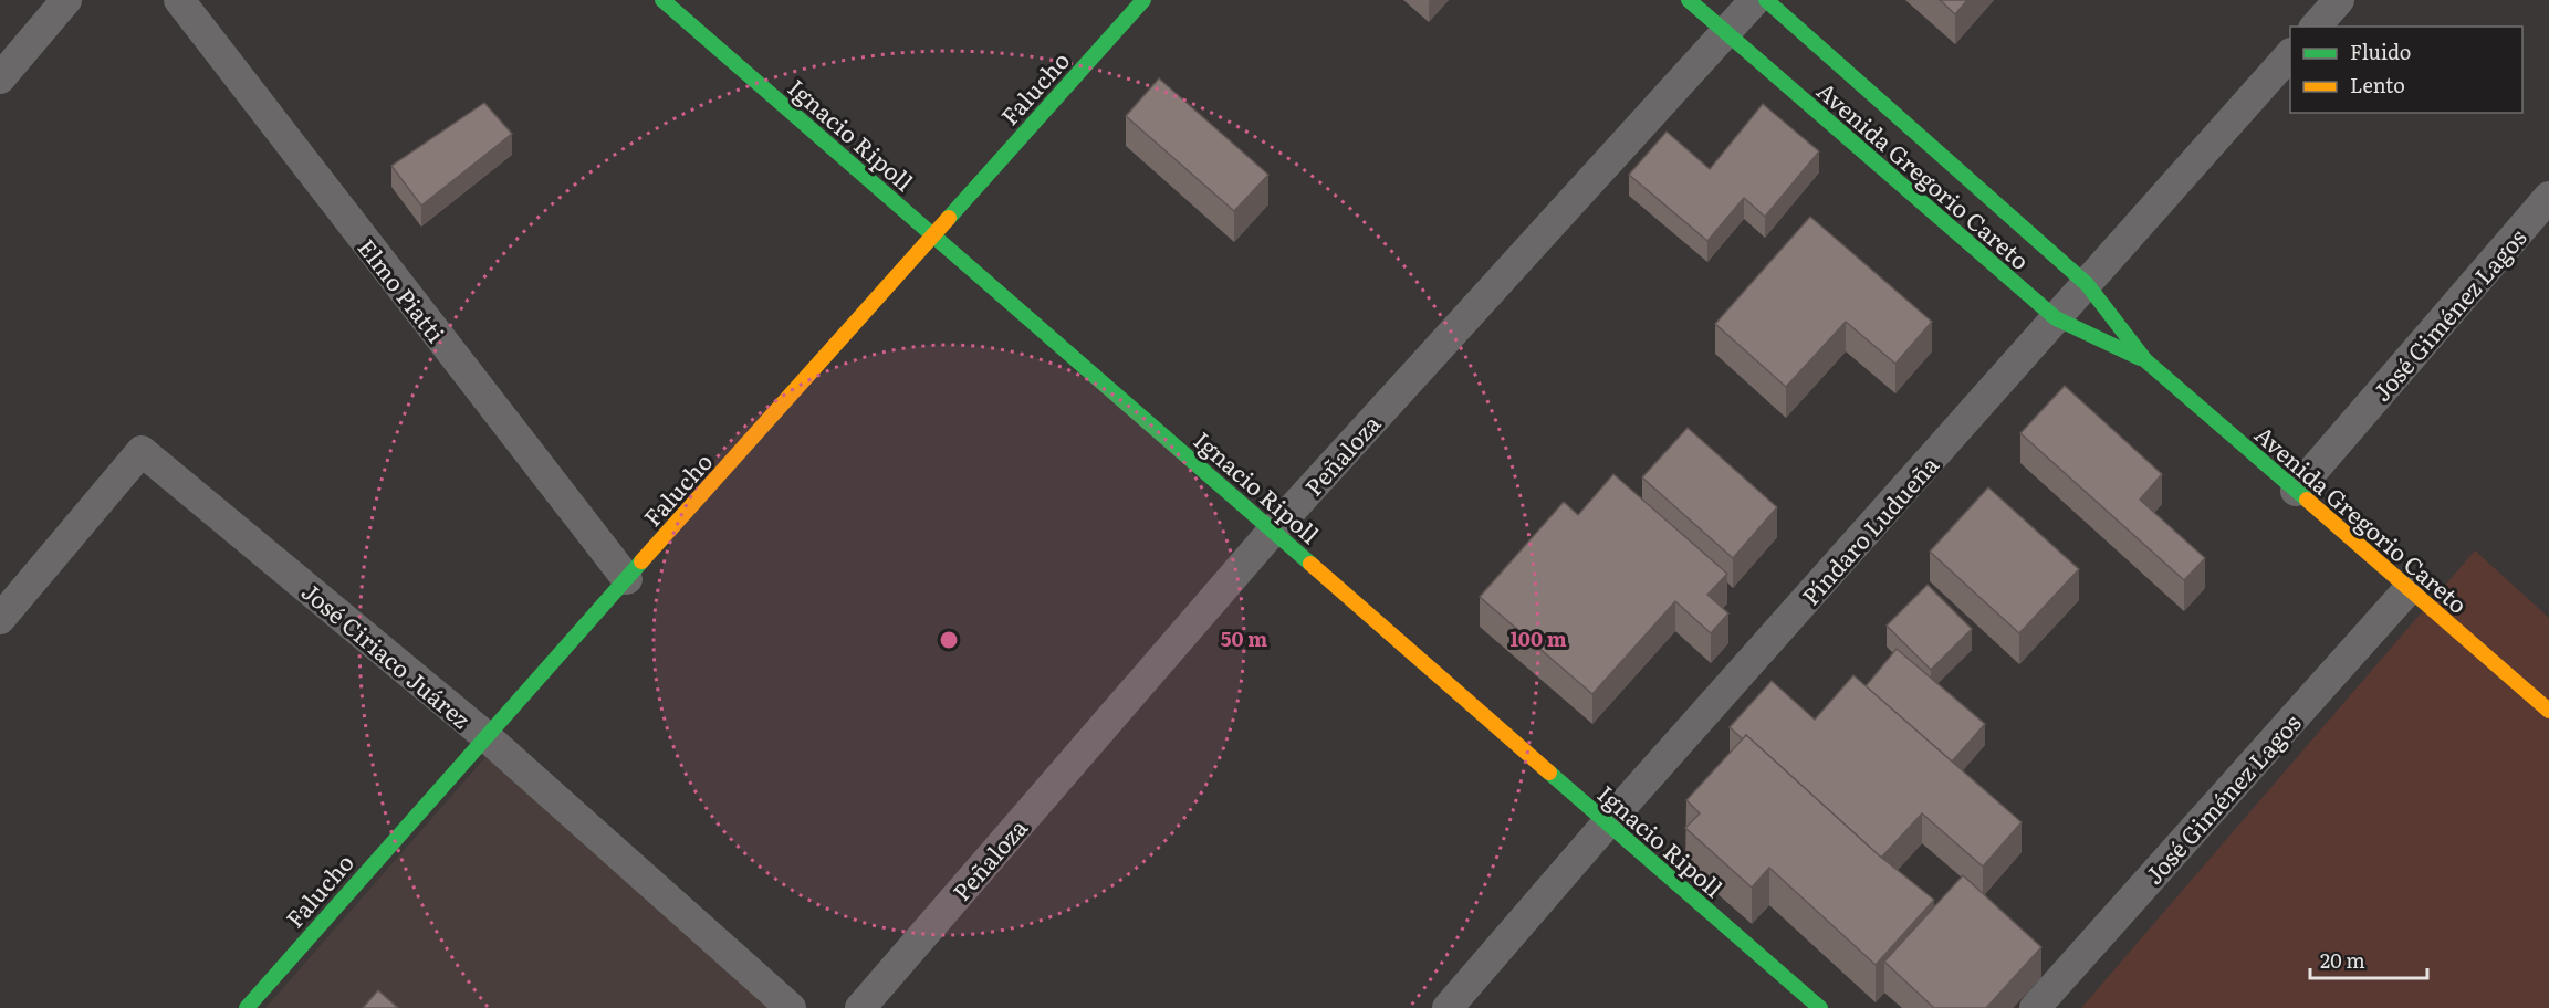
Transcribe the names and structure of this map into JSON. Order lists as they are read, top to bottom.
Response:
{
  "streets": {
    "street": [
      "Falucho",
      "Ignacio Ripoll",
      "Avenida Gregorio Careto",
      "Elmo Piatti",
      "José Giménez Lagos",
      "Peñaloza",
      "Píndaro Ludueña",
      "José Ciriaco Juárez"
    ]
  },
  "crossings": [
    ["Falucho", "Ignacio Ripoll"],
    ["Falucho", "Elmo Piatti"],
    ["Falucho", "José Ciriaco Juárez"],
    ["Ignacio Ripoll", "Peñaloza"],
    ["Ignacio Ripoll", "Píndaro Ludueña"],
    ["Avenida Gregorio Careto", "José Giménez Lagos"],
    ["Avenida Gregorio Careto", "Peñaloza"],
    ["Avenida Gregorio Careto", "Píndaro Ludueña"]
  ],
  "legend": ["Fluido", "Lento"],
  "scale_bar": "20 m",
  "rings": ["50 m", "100 m"]
}
